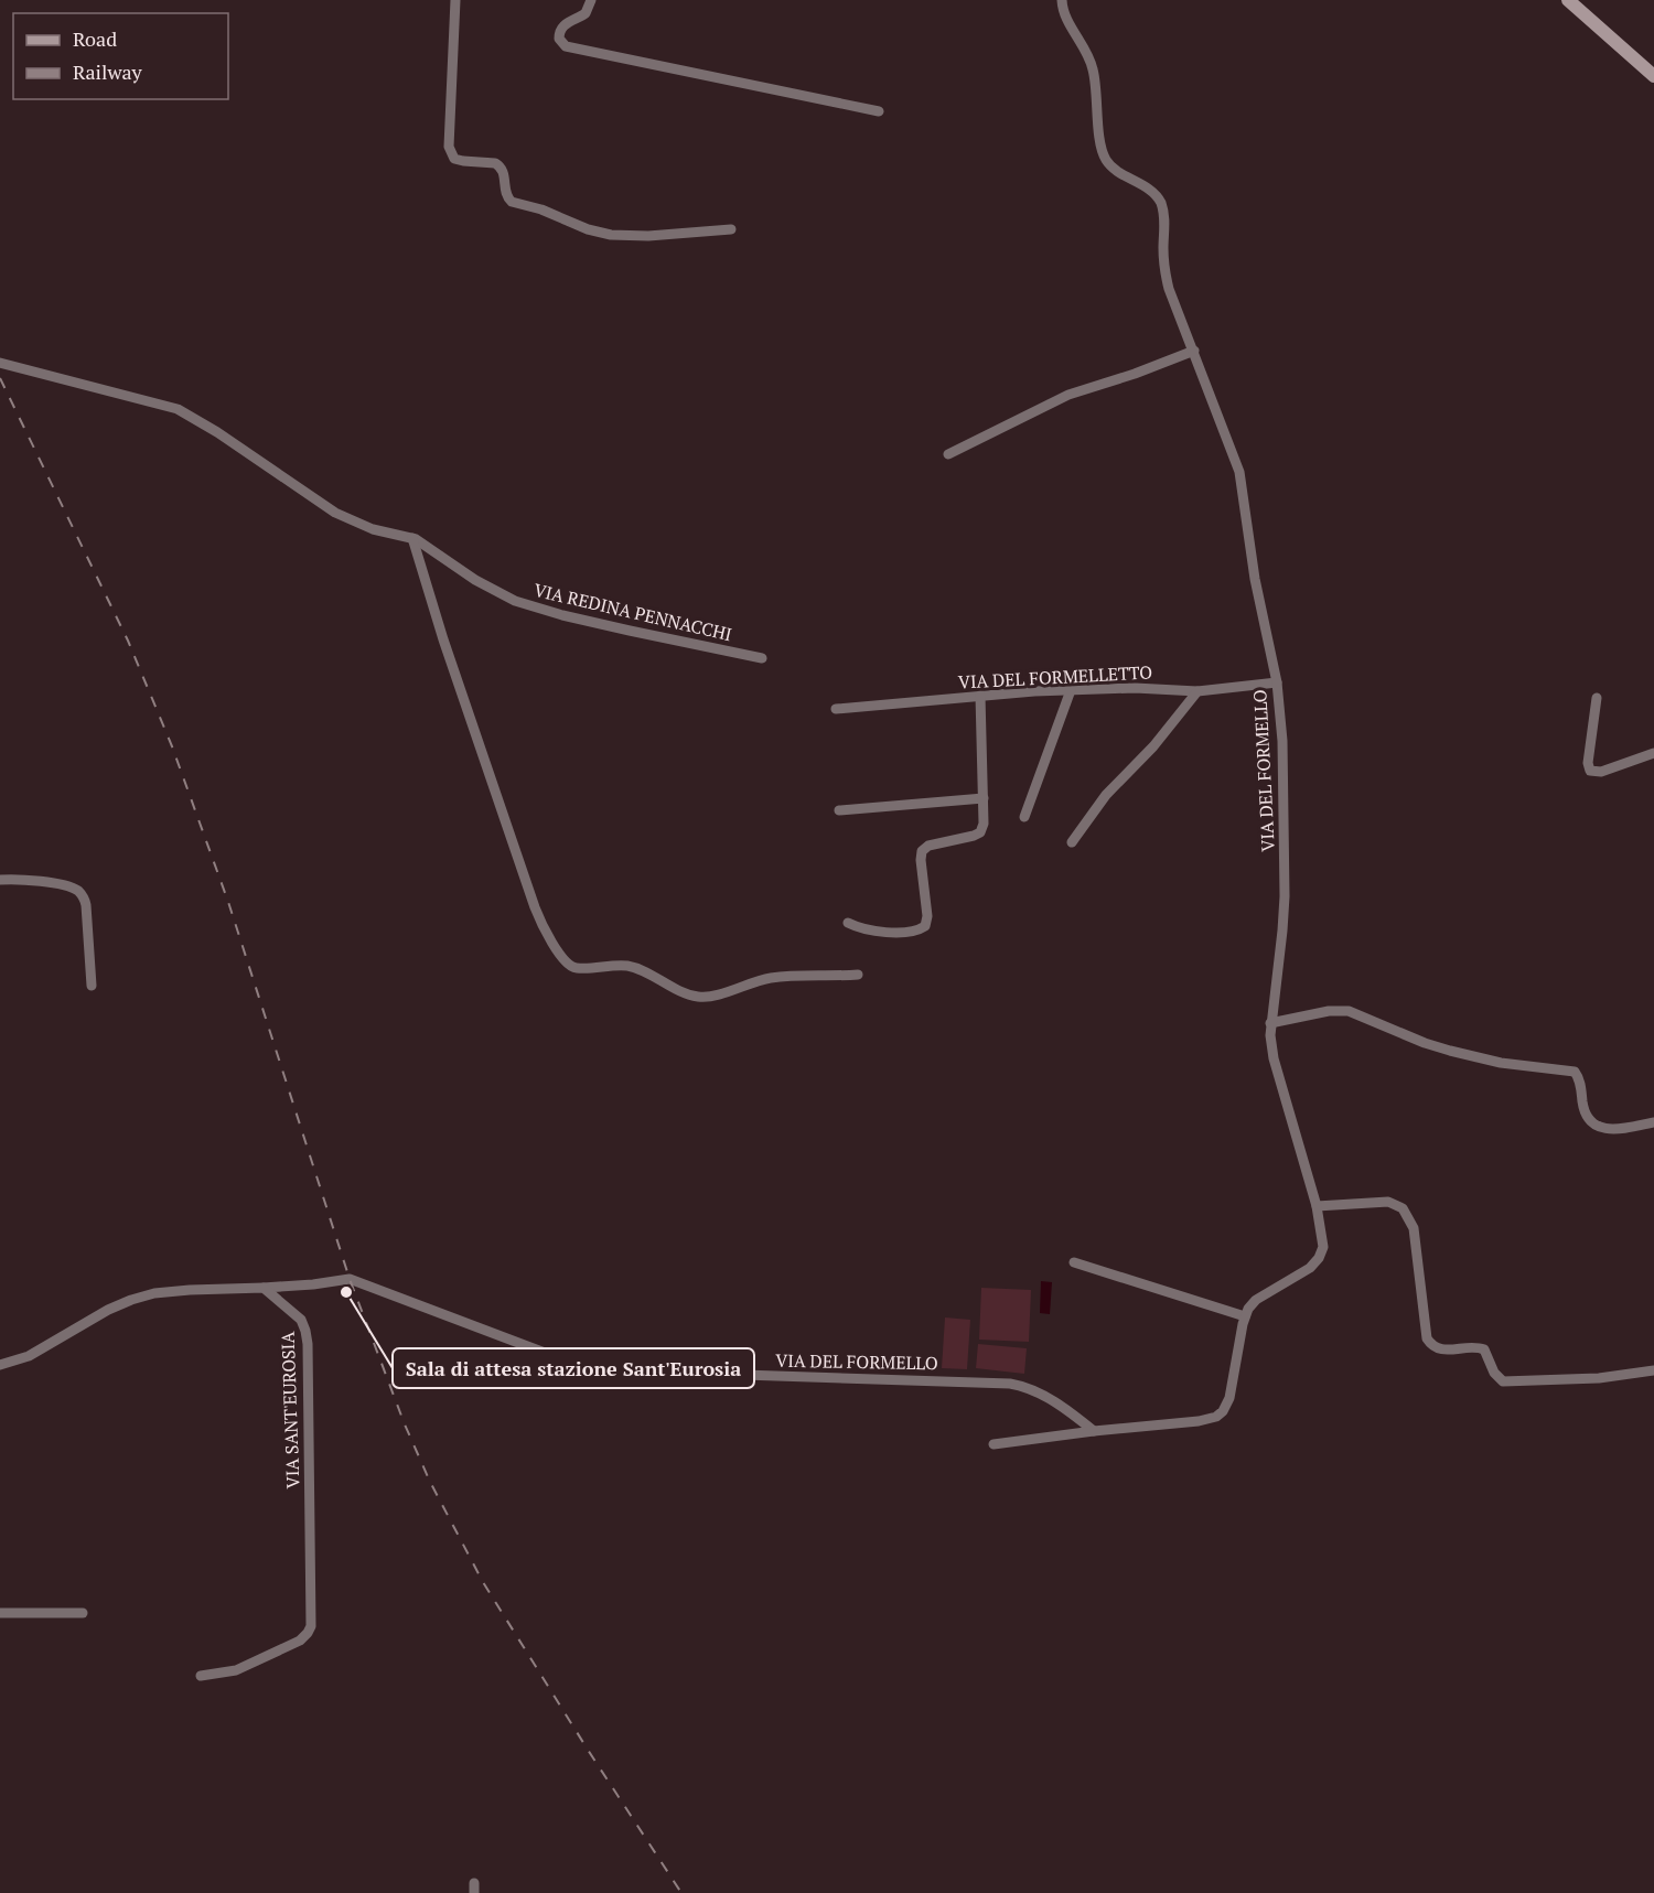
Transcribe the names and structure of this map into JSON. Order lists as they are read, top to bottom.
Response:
{
  "streets": {
    "street": [
      "VIA REDINA PENNACCHI",
      "VIA DEL FORMELLETTO",
      "VIA DEL FORMELLO",
      "VIA SANT'EUROSIA"
    ]
  },
  "crossings": [
    ["VIA DEL FORMELLETTO", "VIA DEL FORMELLO"],
    ["VIA DEL FORMELLO", "VIA SANT'EUROSIA"]
  ],
  "places": ["Sala di attesa stazione Sant'Eurosia"],
  "legend": ["Road", "Railway"]
}
